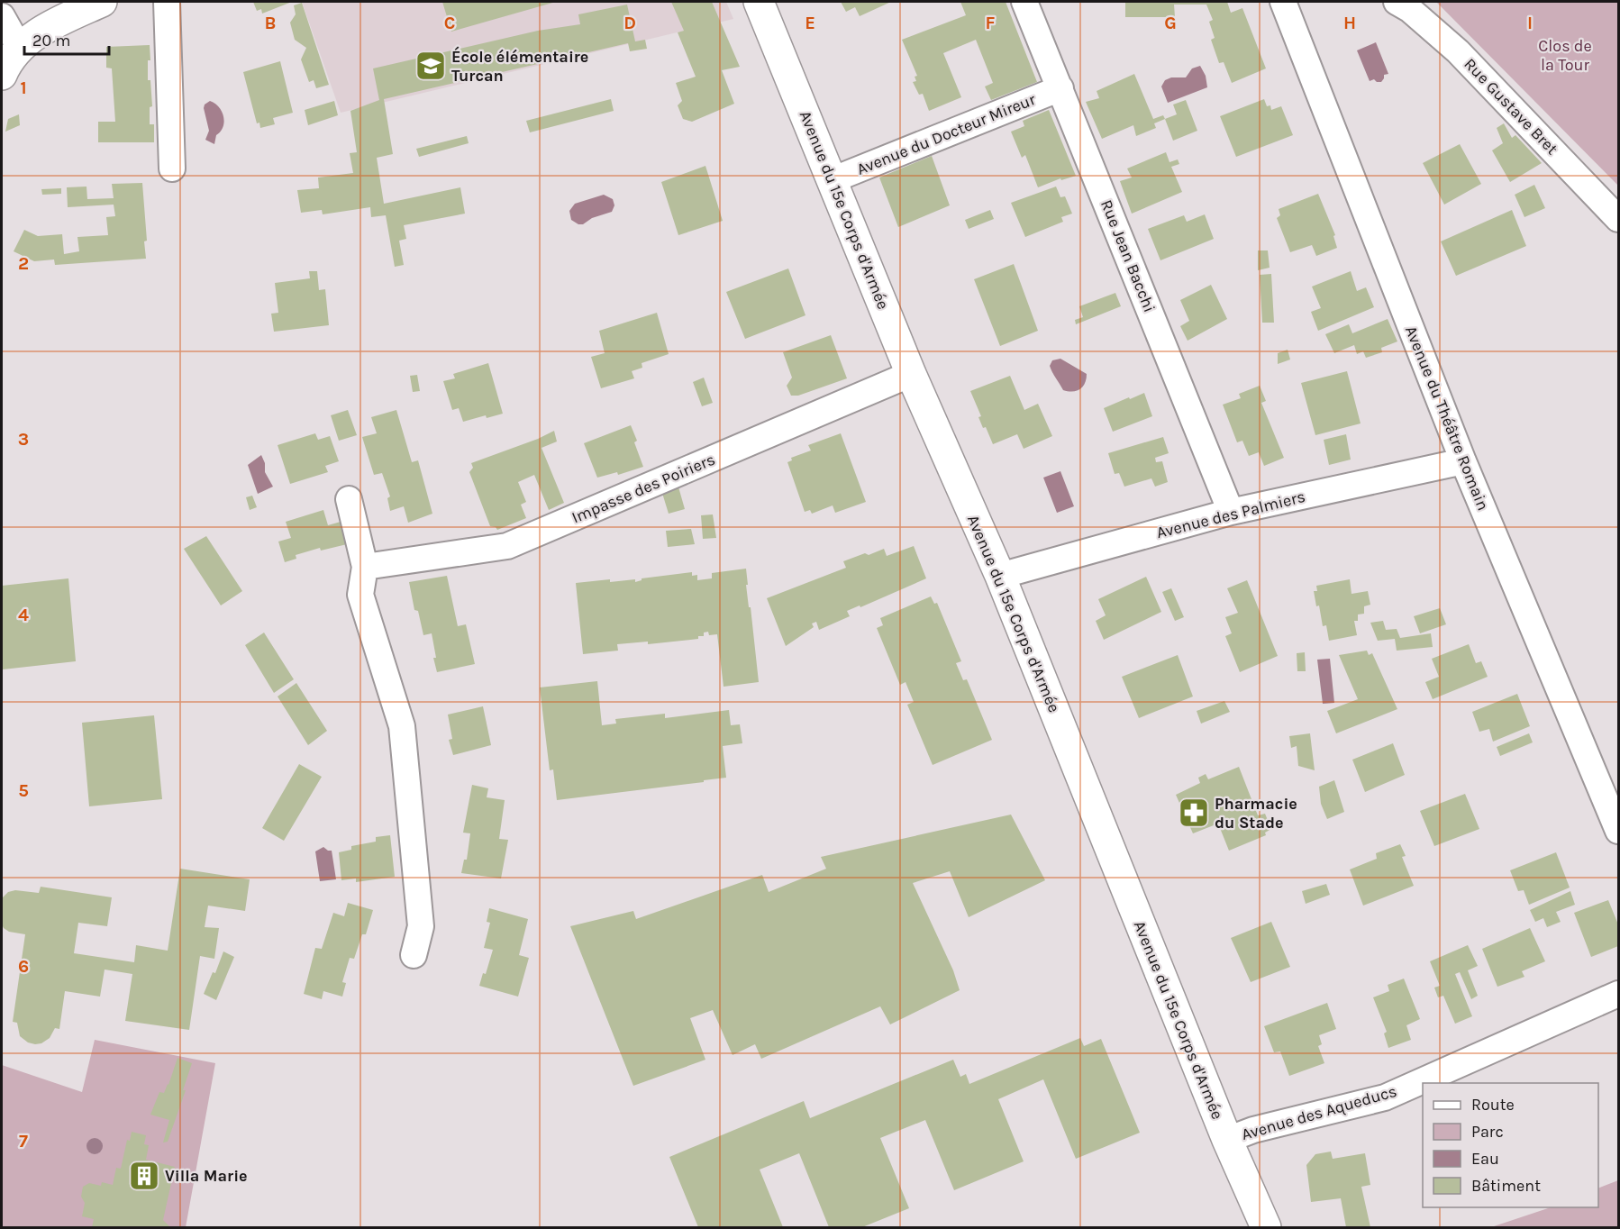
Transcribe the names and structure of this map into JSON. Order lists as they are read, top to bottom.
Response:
{
  "streets": {
    "main road": ["Avenue du 15e Corps d'Armée"],
    "street": [
      "Rue Gustave Bret",
      "Avenue du Docteur Mireur",
      "Rue Jean Bacchi",
      "Avenue du Théâtre Romain",
      "Impasse des Poiriers",
      "Avenue des Palmiers",
      "Avenue des Aqueducs"
    ]
  },
  "crossings": [
    ["Avenue du Docteur Mireur", "Avenue du 15e Corps d'Armée"],
    ["Avenue du Docteur Mireur", "Rue Jean Bacchi"],
    ["Avenue du 15e Corps d'Armée", "Impasse des Poiriers"],
    ["Avenue du 15e Corps d'Armée", "Avenue des Palmiers"],
    ["Avenue du 15e Corps d'Armée", "Avenue des Aqueducs"],
    ["Rue Jean Bacchi", "Avenue des Palmiers"],
    ["Avenue du Théâtre Romain", "Avenue des Palmiers"]
  ],
  "parks": ["Clos de la Tour"],
  "places": {
    "school or university": ["École élémentaire Turcan"],
    "pharmacy": ["Pharmacie du Stade"],
    "building": ["Villa Marie"]
  },
  "legend": [
    "Route",
    "Parc",
    "Eau",
    "Bâtiment"
  ],
  "scale_bar": "20 m",
  "grid": {
    "columns": [
      "B",
      "C",
      "D",
      "E",
      "F",
      "G",
      "H",
      "I"
    ],
    "rows": [
      "1",
      "2",
      "3",
      "4",
      "5",
      "6",
      "7"
    ]
  }
}
